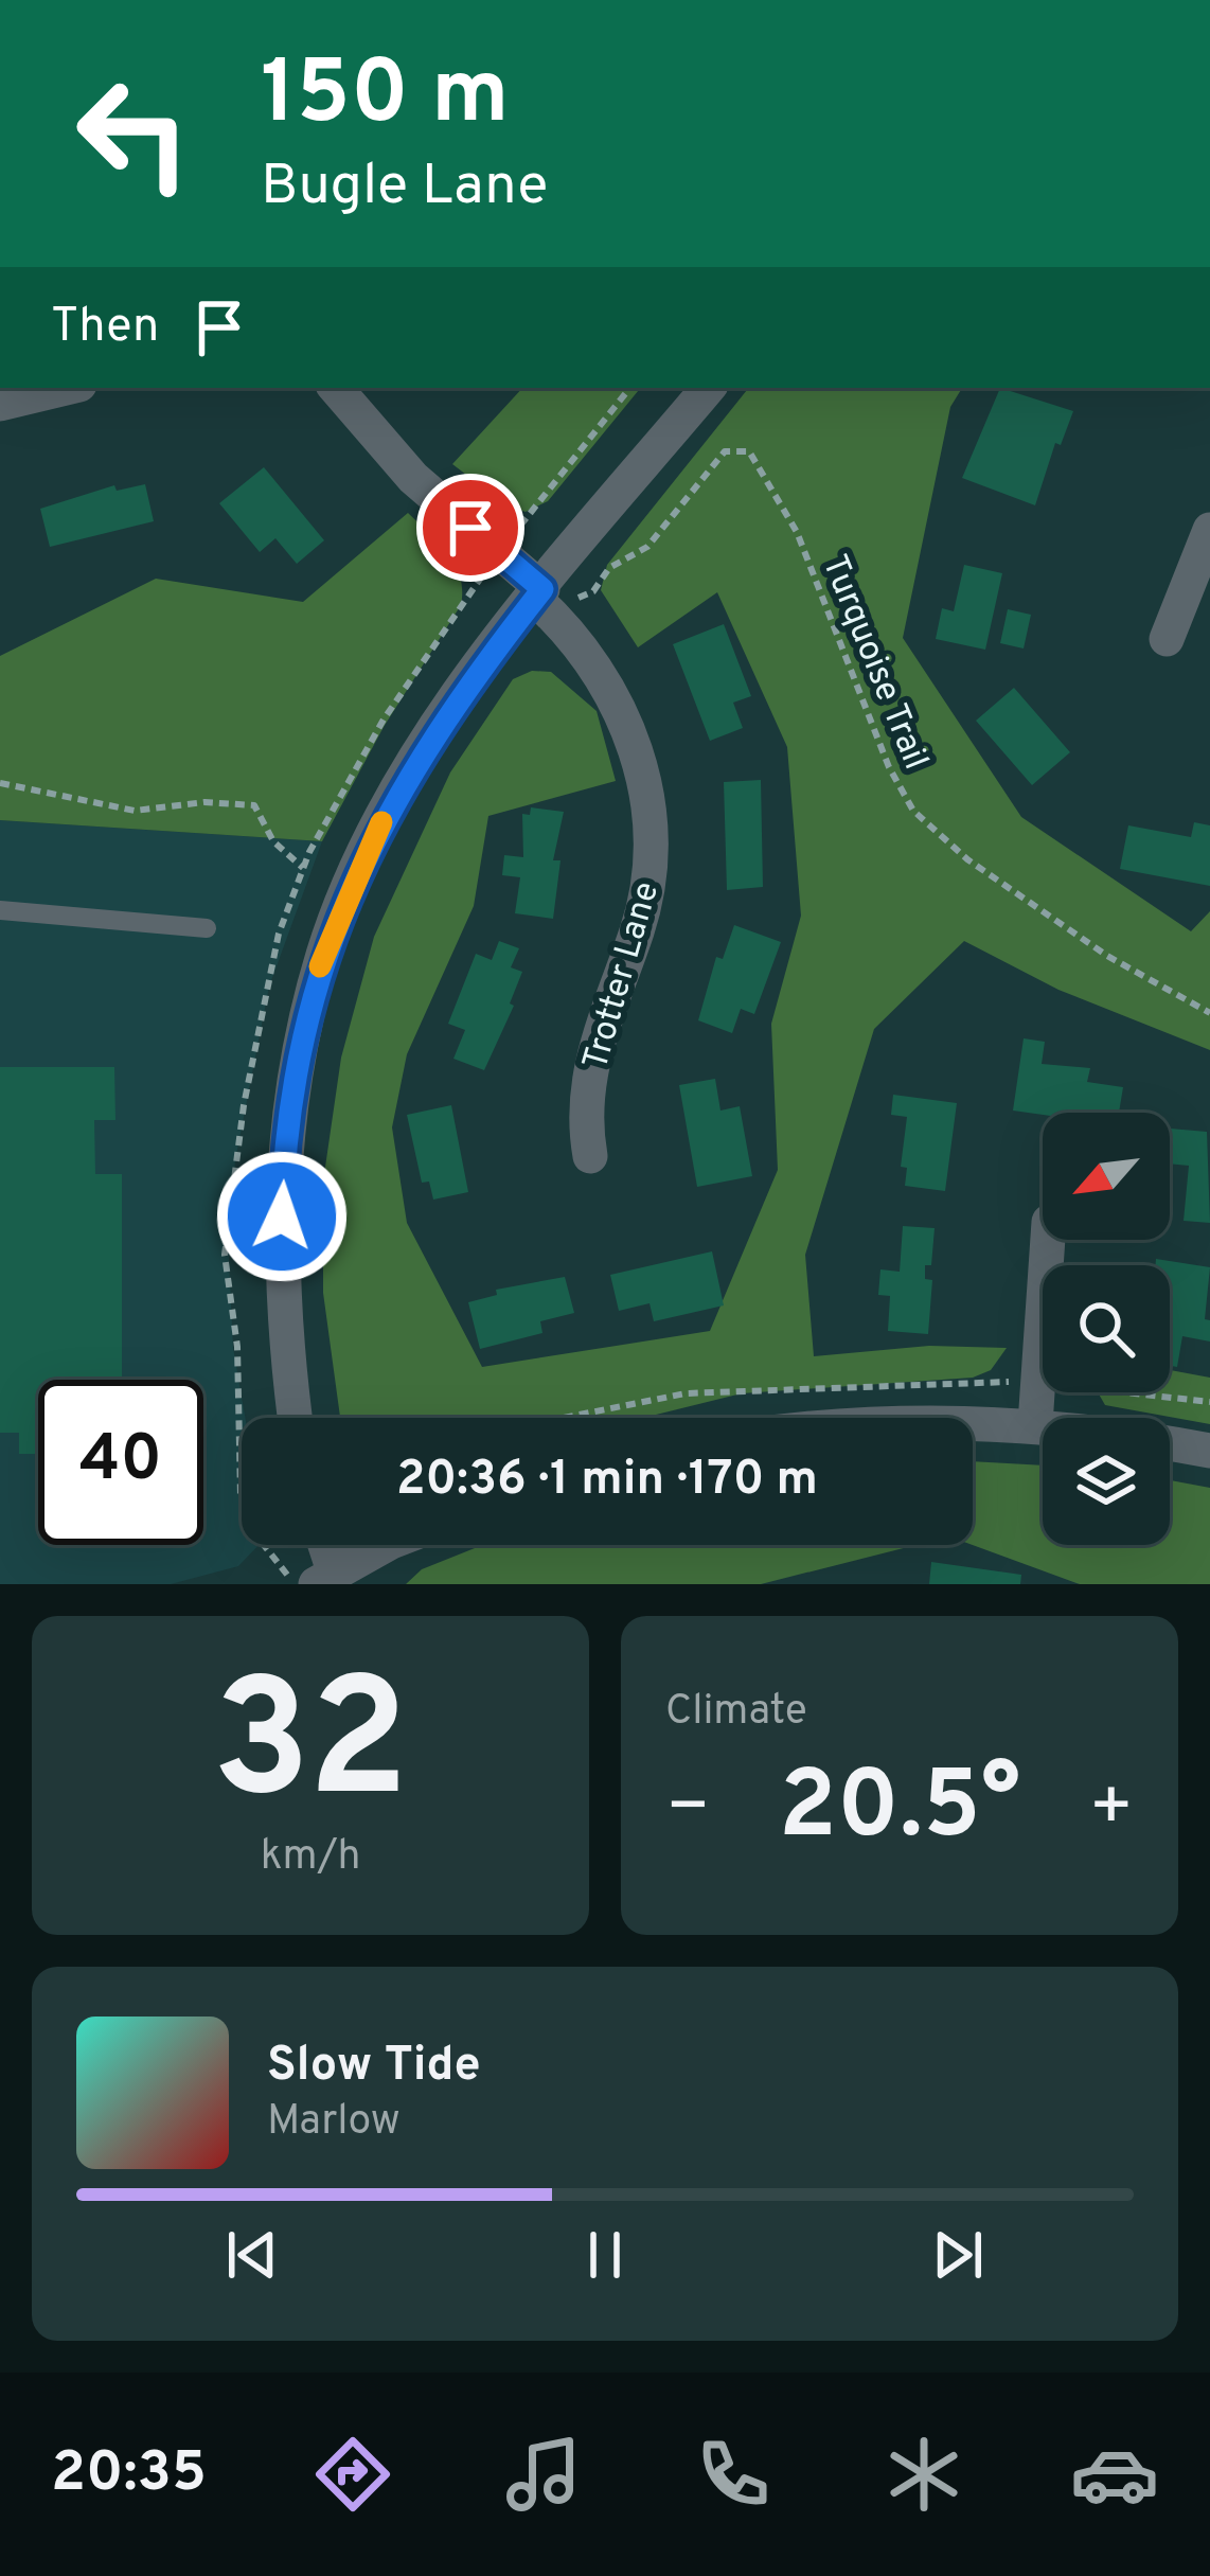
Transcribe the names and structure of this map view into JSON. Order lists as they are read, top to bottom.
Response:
{
  "streets": {
    "street": ["Trotter Lane"],
    "path": ["Turquoise Trail"]
  },
  "crossings": [
    ["Turquoise Trail", "Trotter Lane"]
  ],
  "north": "bottom left",
  "page": {
    "turn": ["150 m", "Bugle Lane"],
    "then": "Then",
    "limit": "40",
    "trip": "20:36 · 1 min · 170 m",
    "tile": [
      ["32", "km/h"],
      "Climate"
    ],
    "heat": ["−", "20.5°", "+"],
    "song": ["Slow Tide", "Marlow"],
    "tabs": "20:35"
  }
}
